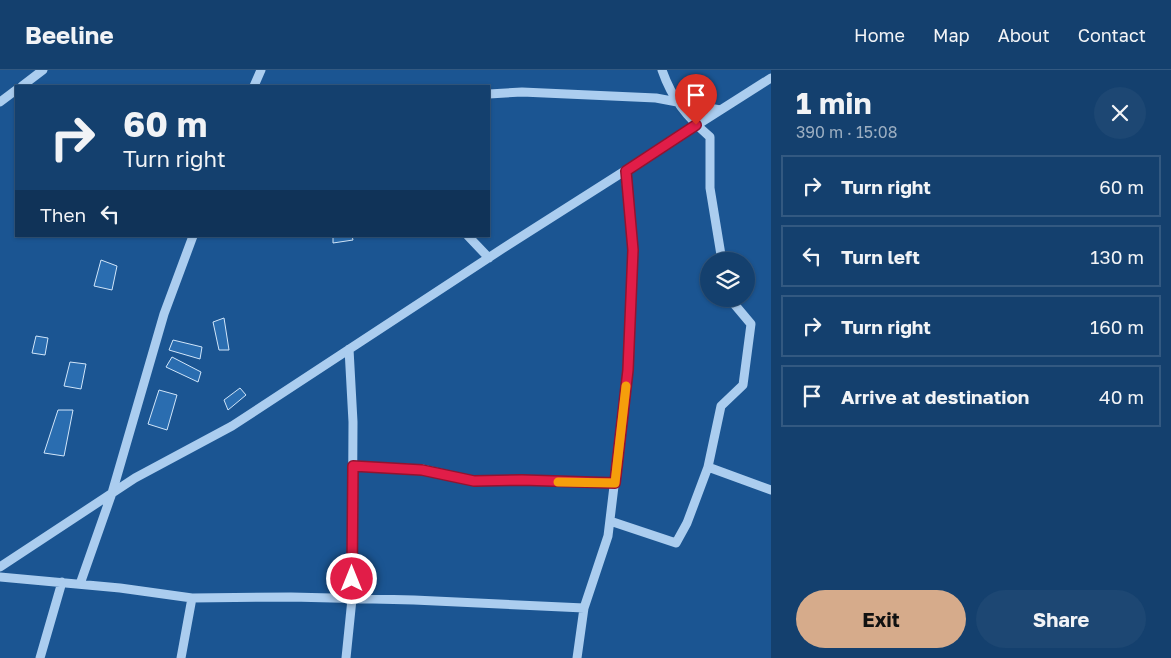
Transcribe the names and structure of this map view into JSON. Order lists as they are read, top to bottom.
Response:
{
  "page": {
    "header": "Beeline",
    "nav": [
      "Home",
      "Map",
      "About",
      "Contact"
    ],
    "heading": ["1 min", "390 m · 15:08"],
    "turn": ["60 m", "Turn right"],
    "list": [
      {
        "name": "Turn right",
        "value": "60 m"
      },
      {
        "name": "Turn left",
        "value": "130 m"
      },
      {
        "name": "Turn right",
        "value": "160 m"
      },
      {
        "name": "Arrive at destination",
        "value": "40 m"
      }
    ],
    "then": "Then",
    "buttons": ["Exit", "Share"]
  }
}
